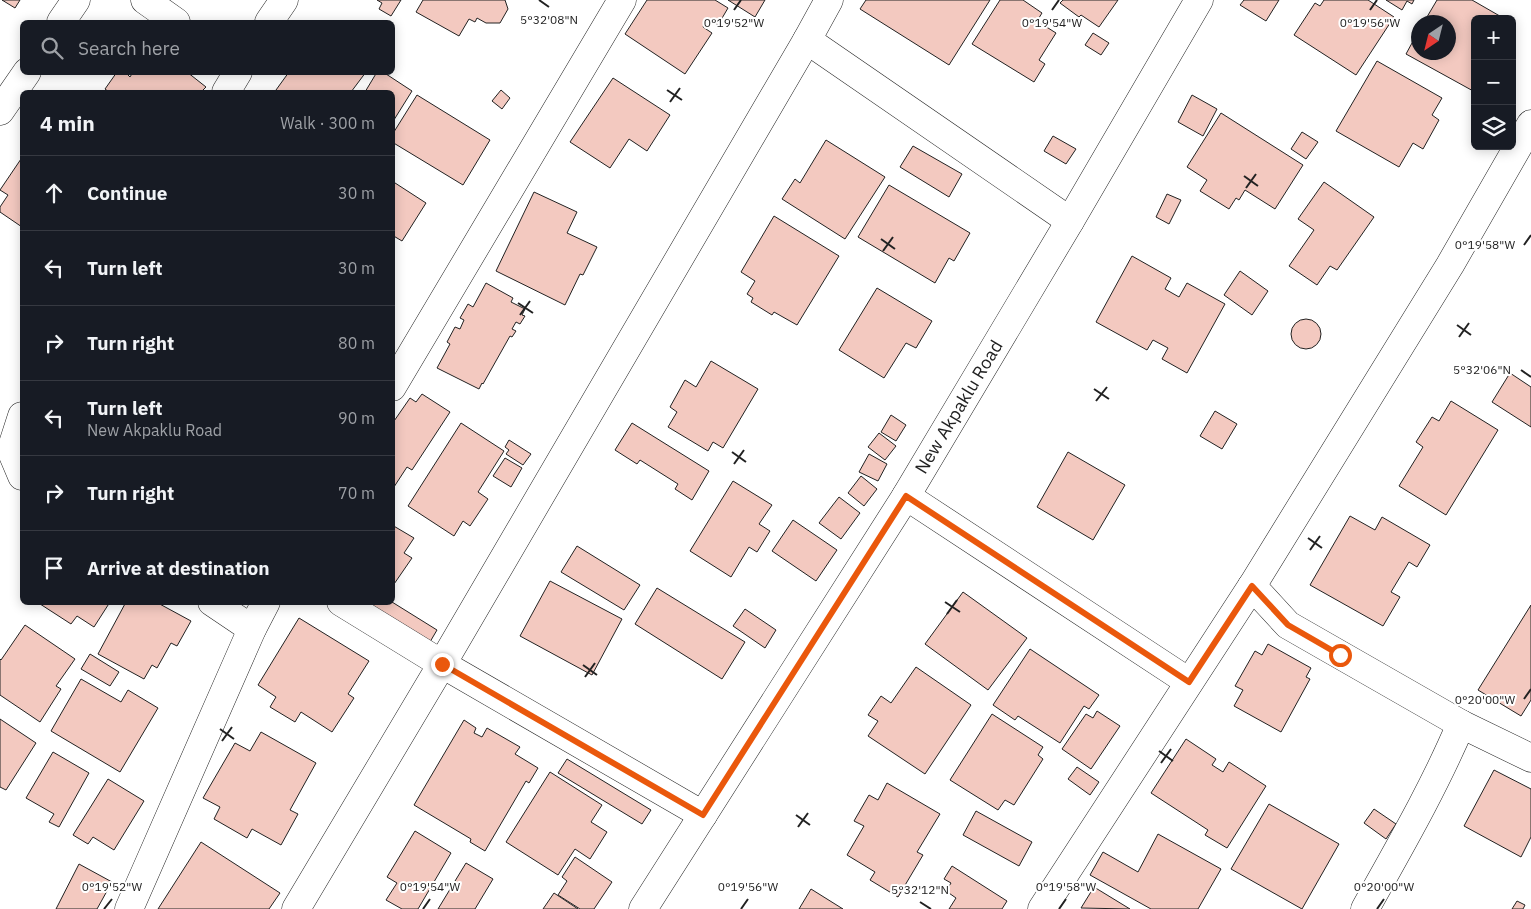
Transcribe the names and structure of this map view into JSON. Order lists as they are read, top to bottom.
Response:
{
  "streets": {
    "street": ["New Akpaklu Road"]
  },
  "north": "bottom left",
  "page": {
    "map_buttons": ["+", "−"],
    "search": "Search here",
    "heading": ["4 min", "Walk · 300 m"],
    "list": [
      ["Continue", "30 m"],
      ["Turn left", "30 m"],
      ["Turn right", "80 m"],
      ["Turn left", "New Akpaklu Road", "90 m"],
      ["Turn right", "70 m"],
      "Arrive at destination"
    ]
  },
  "coordinates": [
    "5°32'08\"N",
    "0°19'52\"W",
    "0°19'54\"W",
    "0°19'56\"W",
    "0°19'58\"W",
    "5°32'06\"N",
    "0°20'00\"W",
    "5°32'12\"N"
  ]
}
